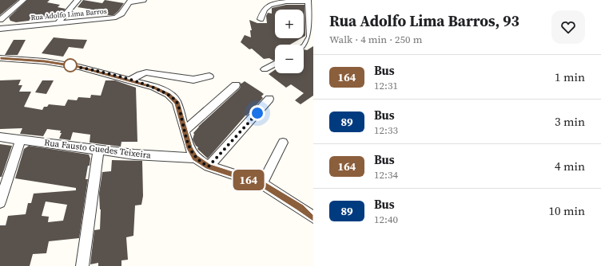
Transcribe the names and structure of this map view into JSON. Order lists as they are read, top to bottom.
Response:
{
  "streets": {
    "street": ["Rua Adolfo Lima Barros", "Rua Fausto Guedes Teixeira"]
  },
  "lines": ["bus line 164"],
  "page": {
    "on_map": "164",
    "heading": ["Rua Adolfo Lima Barros, 93", "Walk · 4 min · 250 m"],
    "map_buttons": ["+", "−"],
    "list": [
      {
        "mark": "164",
        "name": "Bus",
        "note": "12:31",
        "value": "1 min"
      },
      {
        "mark": "89",
        "name": "Bus",
        "note": "12:33",
        "value": "3 min"
      },
      {
        "mark": "164",
        "name": "Bus",
        "note": "12:34",
        "value": "4 min"
      },
      {
        "mark": "89",
        "name": "Bus",
        "note": "12:40",
        "value": "10 min"
      }
    ]
  }
}
